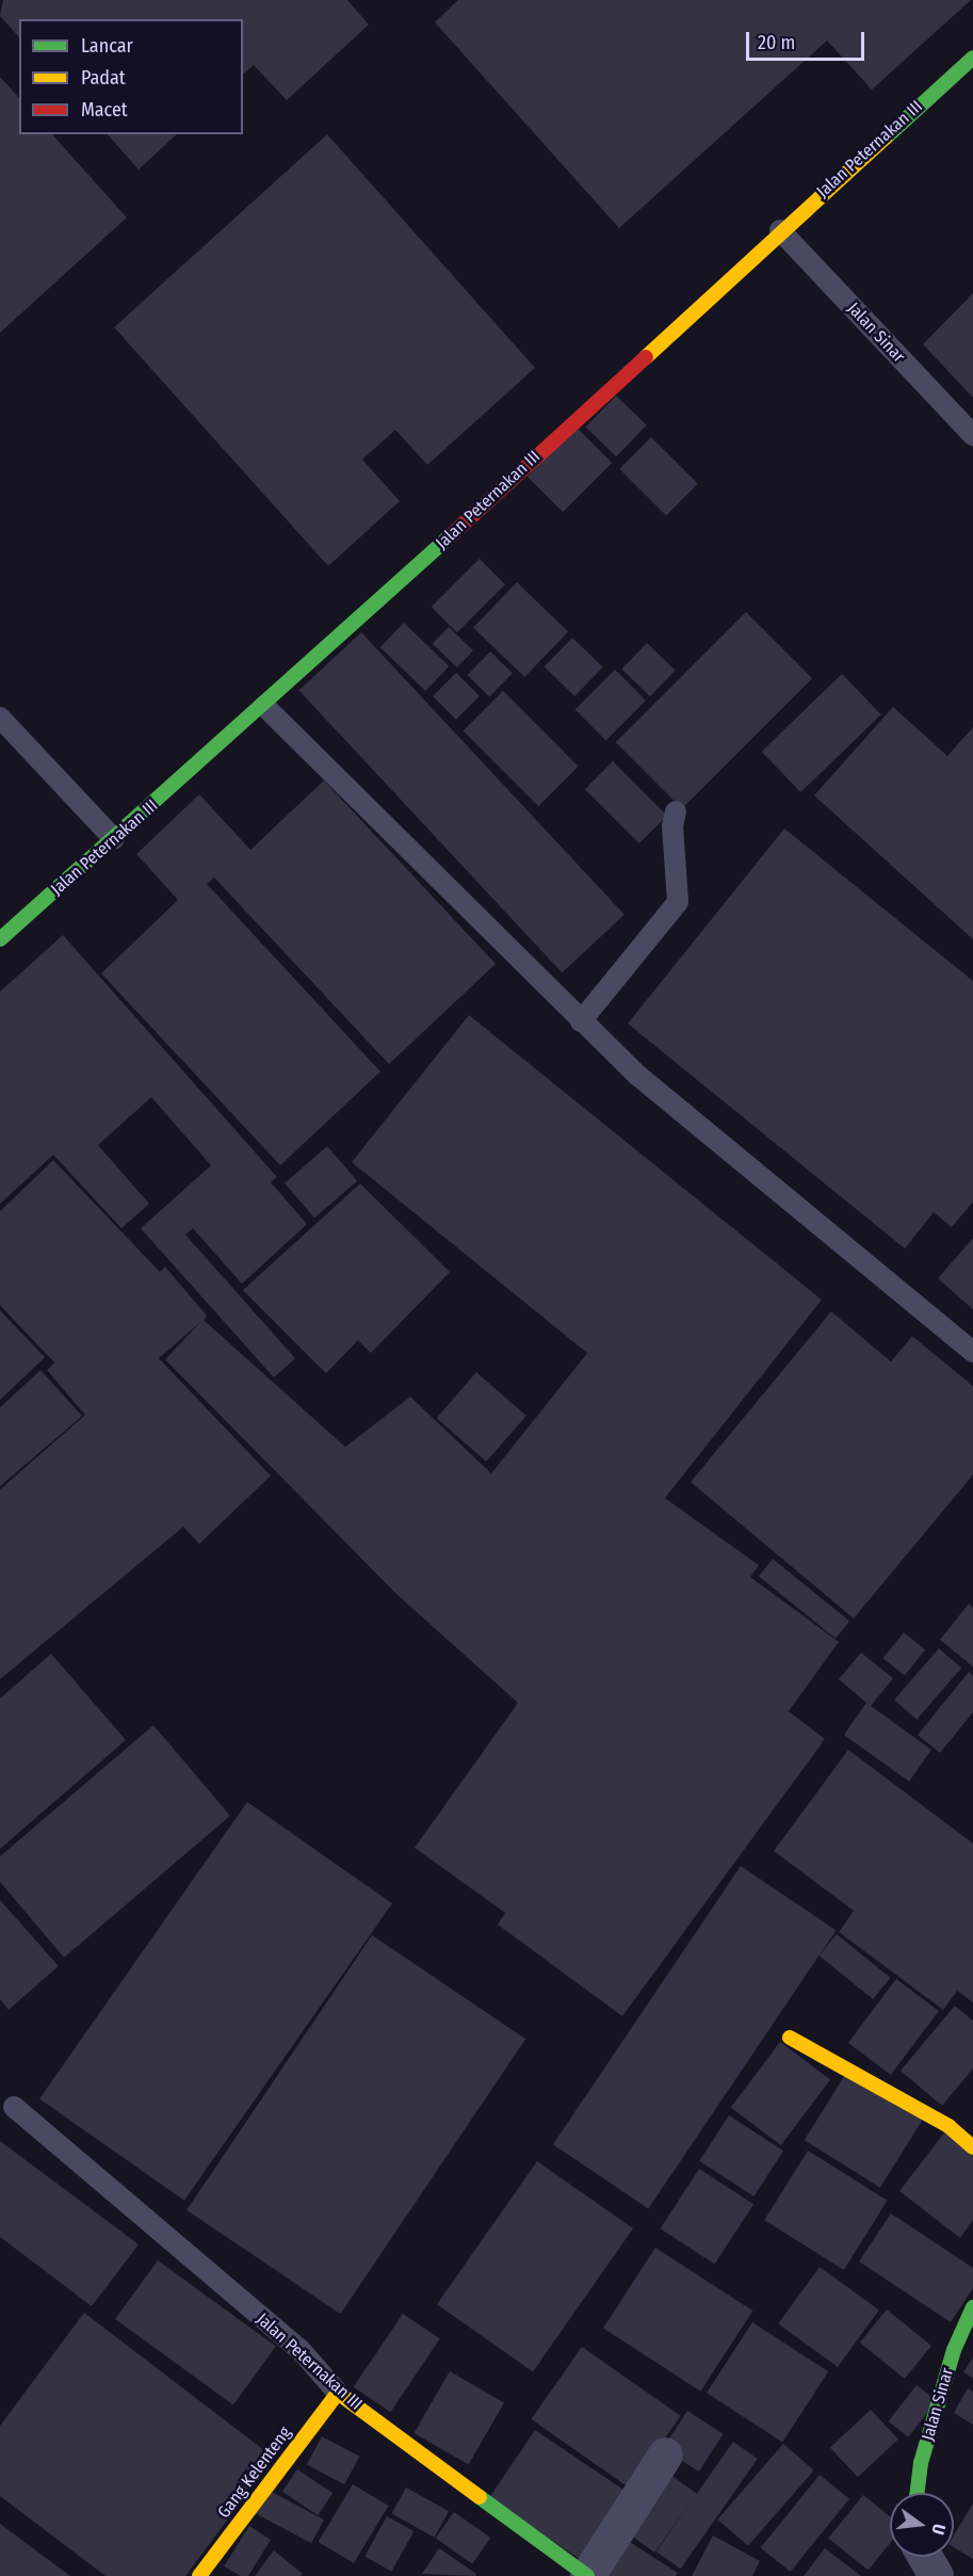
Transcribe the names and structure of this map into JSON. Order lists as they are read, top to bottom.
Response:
{
  "streets": {
    "street": ["Jalan Peternakan III", "Jalan Sinar", "Gang Kelenteng"]
  },
  "crossings": [
    ["Jalan Peternakan III", "Jalan Sinar"],
    ["Jalan Peternakan III", "Gang Kelenteng"]
  ],
  "legend": ["Lancar", "Padat", "Macet"],
  "scale_bar": "20 m",
  "north": "right"
}
